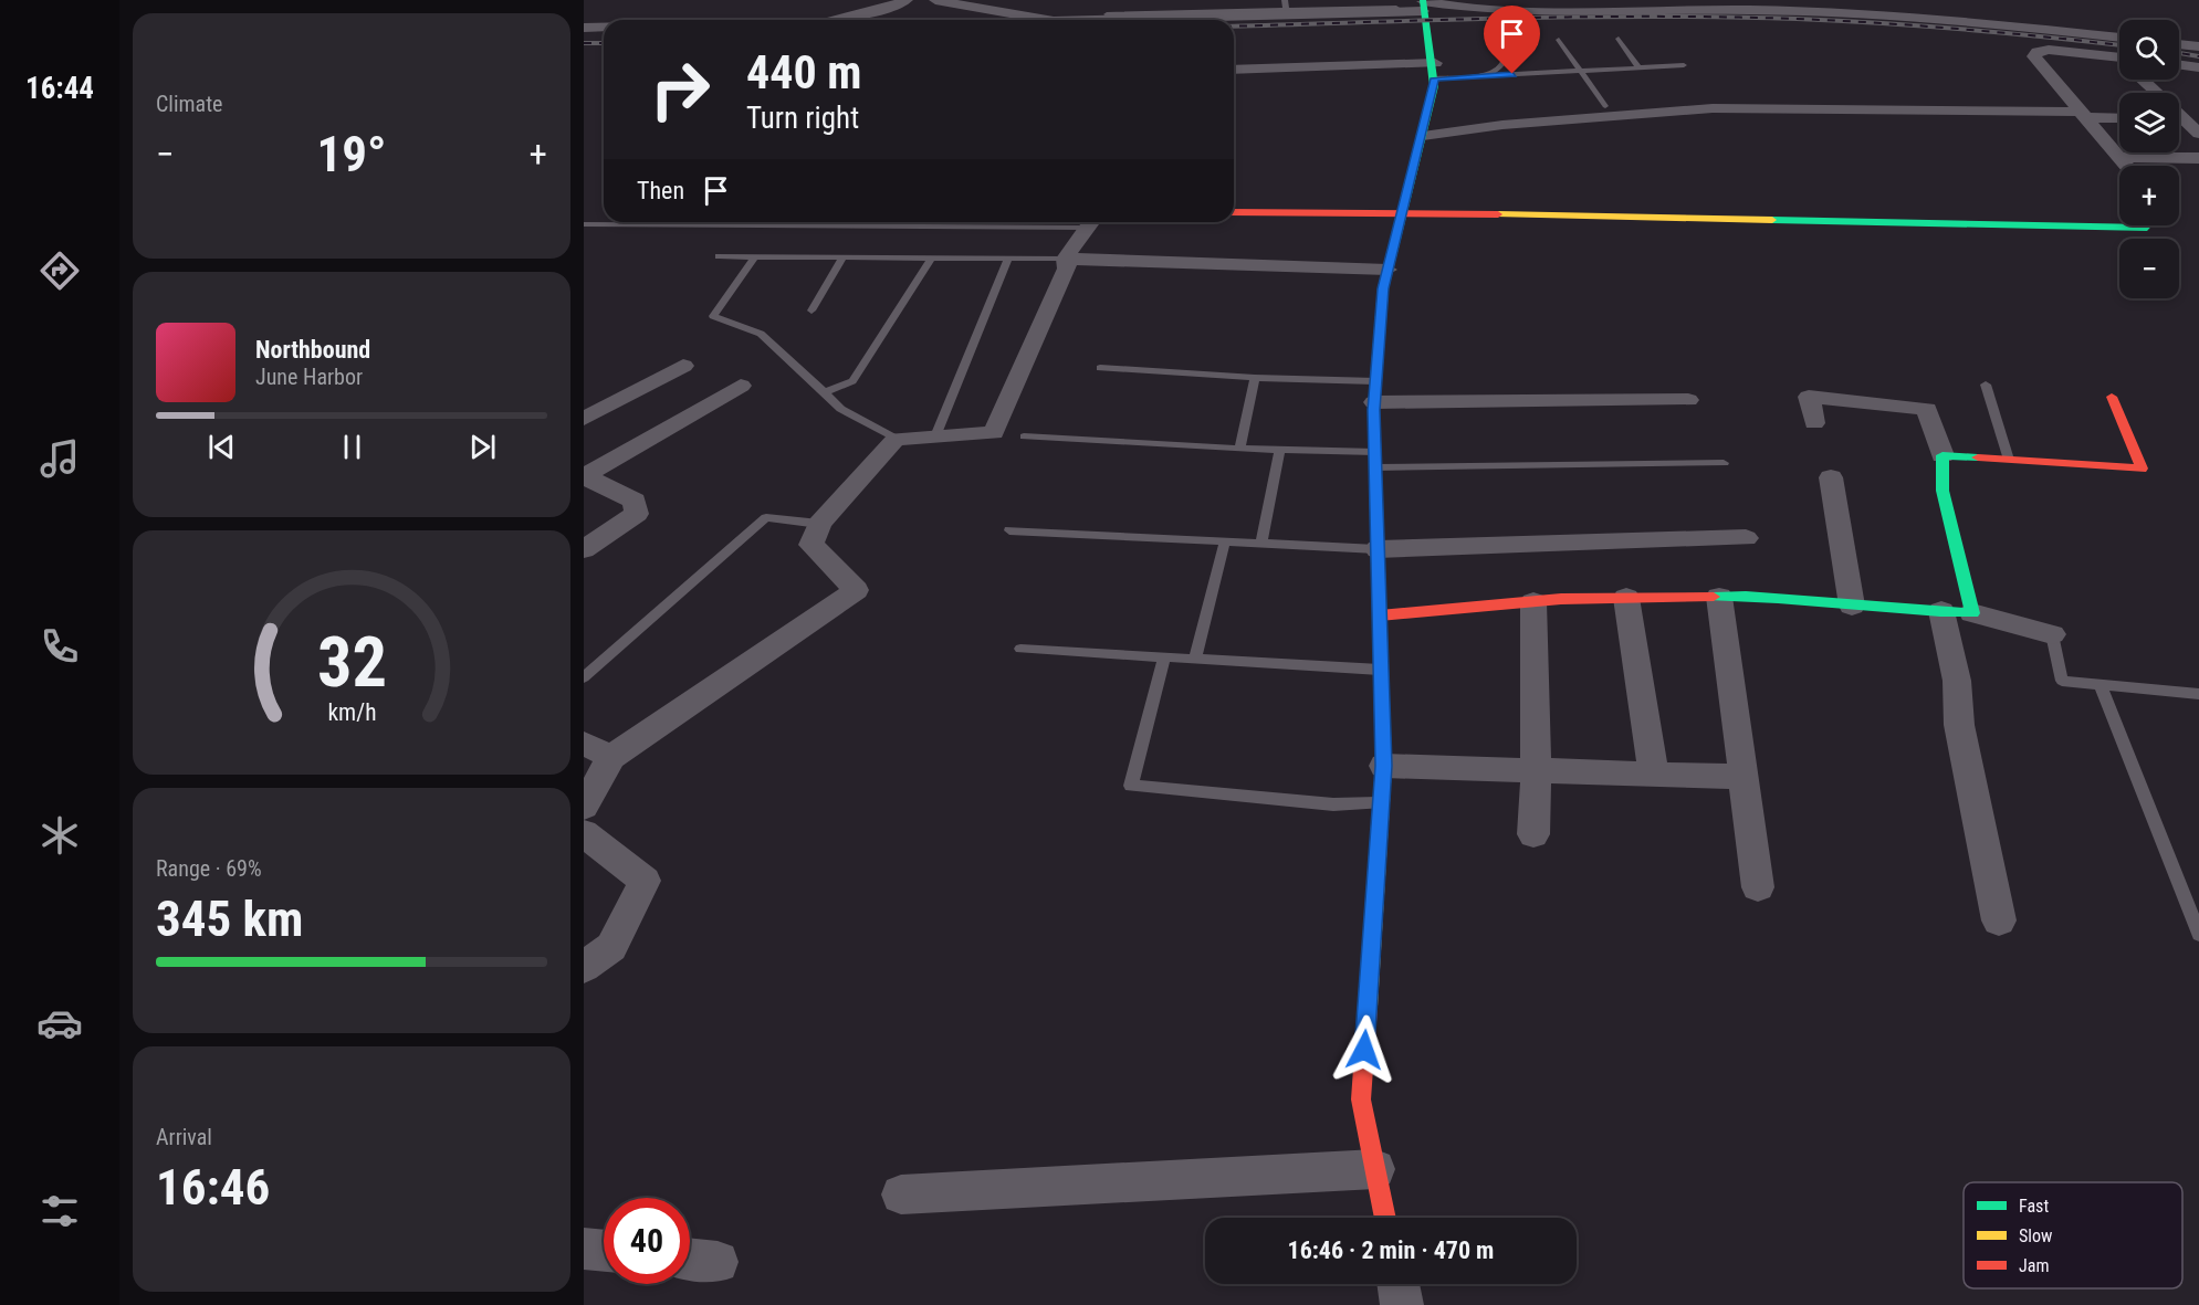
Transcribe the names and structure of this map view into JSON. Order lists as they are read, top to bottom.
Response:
{
  "legend": ["Fast", "Slow", "Jam"],
  "page": {
    "tabs": "16:44",
    "tile": [
      "Climate",
      ["Range · 69%", "345 km"],
      ["Arrival", "16:46"]
    ],
    "map_buttons": ["+", "−"],
    "turn": ["440 m", "Turn right"],
    "heat": ["−", "19°", "+"],
    "then": "Then",
    "song": ["Northbound", "June Harbor"],
    "limit": "40",
    "trip": "16:46 · 2 min · 470 m",
    "gauge": ["32", "km/h"]
  }
}
